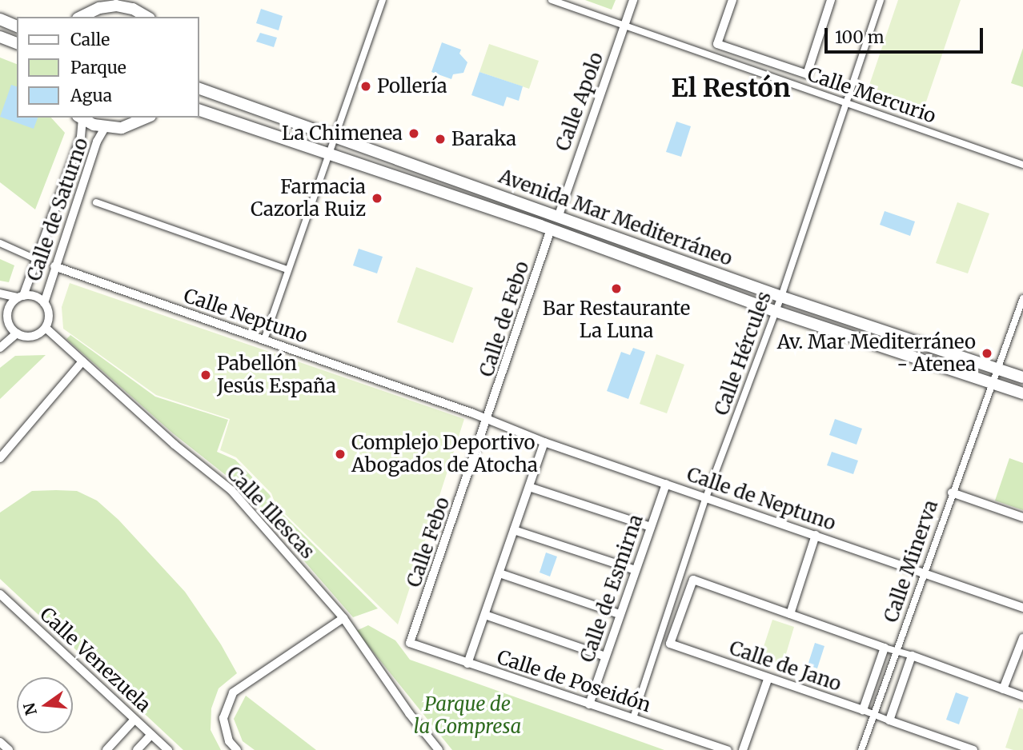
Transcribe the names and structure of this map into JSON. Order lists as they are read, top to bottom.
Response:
{
  "streets": {
    "street": [
      "Calle Mercurio",
      "Calle Apolo",
      "Calle de Saturno",
      "Avenida Mar Mediterráneo",
      "Calle Neptuno",
      "Calle de Febo",
      "Calle Hércules",
      "Calle de Neptuno",
      "Calle Illescas",
      "Calle Febo",
      "Calle Minerva",
      "Calle de Esmirna",
      "Calle Venezuela",
      "Calle de Jano",
      "Calle de Poseidón"
    ]
  },
  "crossings": [
    ["Calle Mercurio", "Calle Apolo"],
    ["Calle Mercurio", "Calle Hércules"],
    ["Calle Apolo", "Avenida Mar Mediterráneo"],
    ["Calle de Saturno", "Calle Neptuno"],
    ["Calle de Saturno", "Calle Illescas"],
    ["Avenida Mar Mediterráneo", "Calle de Febo"],
    ["Avenida Mar Mediterráneo", "Calle Hércules"],
    ["Avenida Mar Mediterráneo", "Calle Minerva"],
    ["Calle Neptuno", "Calle de Febo"],
    ["Calle Neptuno", "Calle de Neptuno"],
    ["Calle Neptuno", "Calle Febo"],
    ["Calle de Febo", "Calle de Neptuno"],
    ["Calle de Febo", "Calle Febo"],
    ["Calle Hércules", "Calle de Neptuno"],
    ["Calle Hércules", "Calle de Poseidón"],
    ["Calle de Neptuno", "Calle Febo"],
    ["Calle de Neptuno", "Calle Minerva"],
    ["Calle de Neptuno", "Calle de Esmirna"],
    ["Calle Febo", "Calle de Poseidón"],
    ["Calle Minerva", "Calle de Jano"],
    ["Calle de Esmirna", "Calle de Poseidón"]
  ],
  "districts": ["El Restón"],
  "parks": ["Parque de la Compresa"],
  "places": [
    "Pollería",
    "La Chimenea",
    "Baraka",
    "Farmacia Cazorla Ruiz",
    "Bar Restaurante La Luna",
    "Av. Mar Mediterráneo - Atenea",
    "Pabellón Jesús España",
    "Complejo Deportivo Abogados de Atocha"
  ],
  "legend": ["Calle", "Parque", "Agua"],
  "scale_bar": "100 m",
  "north": "left"
}
